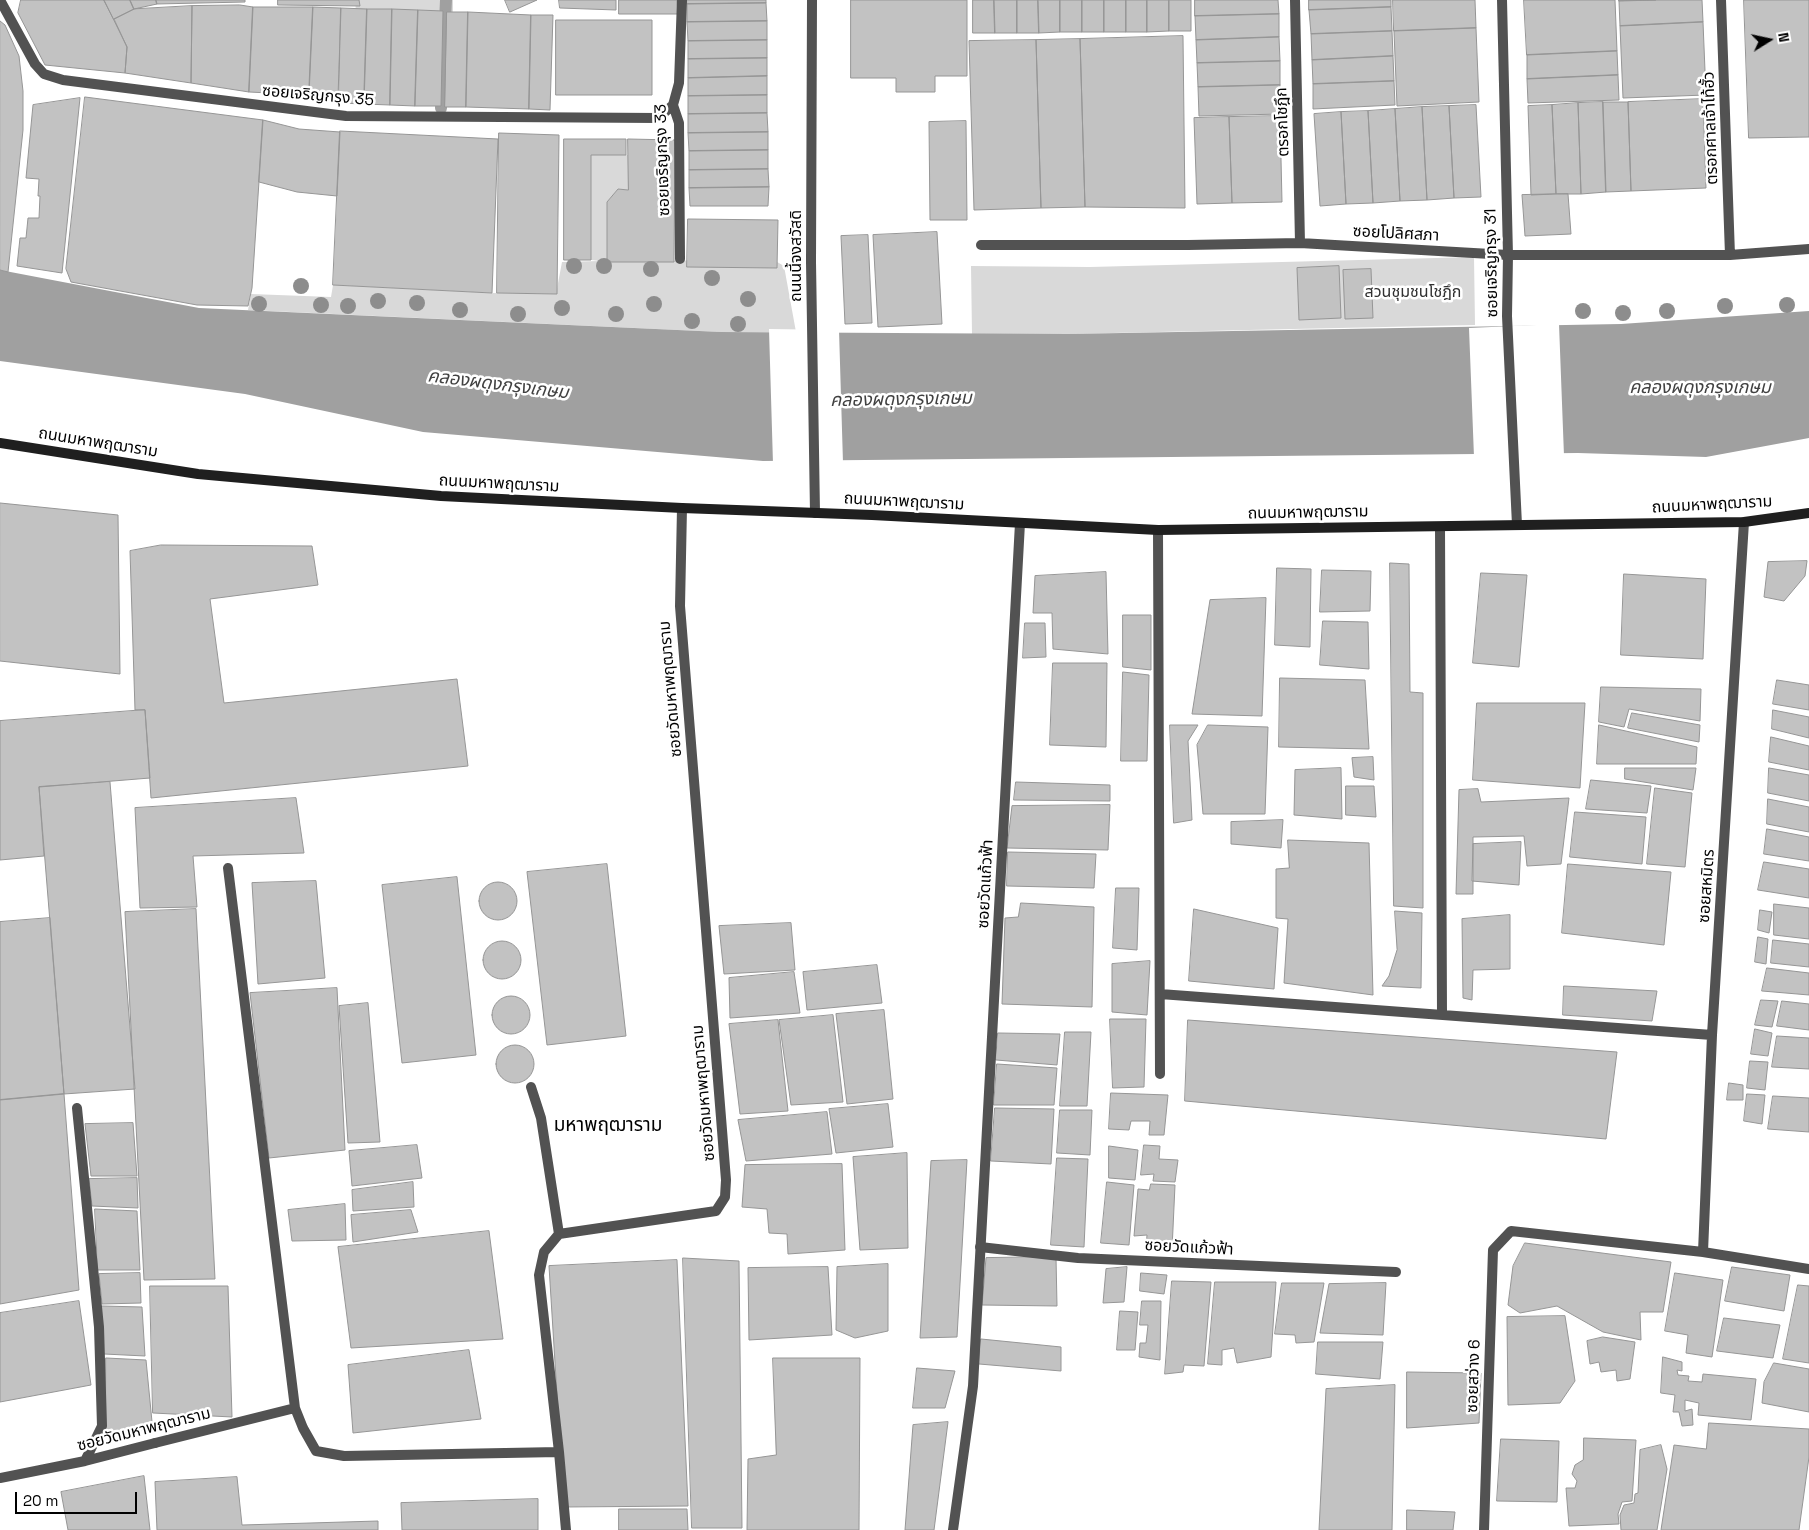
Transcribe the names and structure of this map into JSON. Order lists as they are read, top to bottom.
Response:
{
  "streets": {
    "main road": ["ถนนมหาพฤฒาราม"],
    "street": [
      "ซอยเจริญกรุง 35",
      "ตรอกโชฎึก",
      "ตรอกศาลเจ้าไท้ฮั้ว",
      "ซอยเจริญกรุง 33",
      "ซอยโปลิศสภา",
      "ถนนนี้จงสวัสดิ",
      "ซอยเจริญกรุง 31",
      "ซอยวัดมหาพฤฒาราม",
      "ซอยวัดแก้วฟ้า",
      "ซอยสหมิตร",
      "ซอยสว่าง 6"
    ]
  },
  "crossings": [
    ["ซอยเจริญกรุง 35", "ซอยเจริญกรุง 33"],
    ["ตรอกโชฎึก", "ซอยโปลิศสภา"],
    ["ตรอกศาลเจ้าไท้ฮั้ว", "ซอยโปลิศสภา"],
    ["ซอยโปลิศสภา", "ซอยเจริญกรุง 31"],
    ["ถนนนี้จงสวัสดิ", "ถนนมหาพฤฒาราม"],
    ["ซอยเจริญกรุง 31", "ถนนมหาพฤฒาราม"],
    ["ถนนมหาพฤฒาราม", "ซอยวัดมหาพฤฒาราม"],
    ["ถนนมหาพฤฒาราม", "ซอยวัดแก้วฟ้า"],
    ["ถนนมหาพฤฒาราม", "ซอยสหมิตร"],
    ["ซอยสหมิตร", "ซอยสว่าง 6"]
  ],
  "districts": ["มหาพฤฒาราม"],
  "water": ["คลองผดุงกรุงเกษม"],
  "parks": ["สวนชุมชนโชฎึก"],
  "scale_bar": "20 m",
  "north": "right"
}
